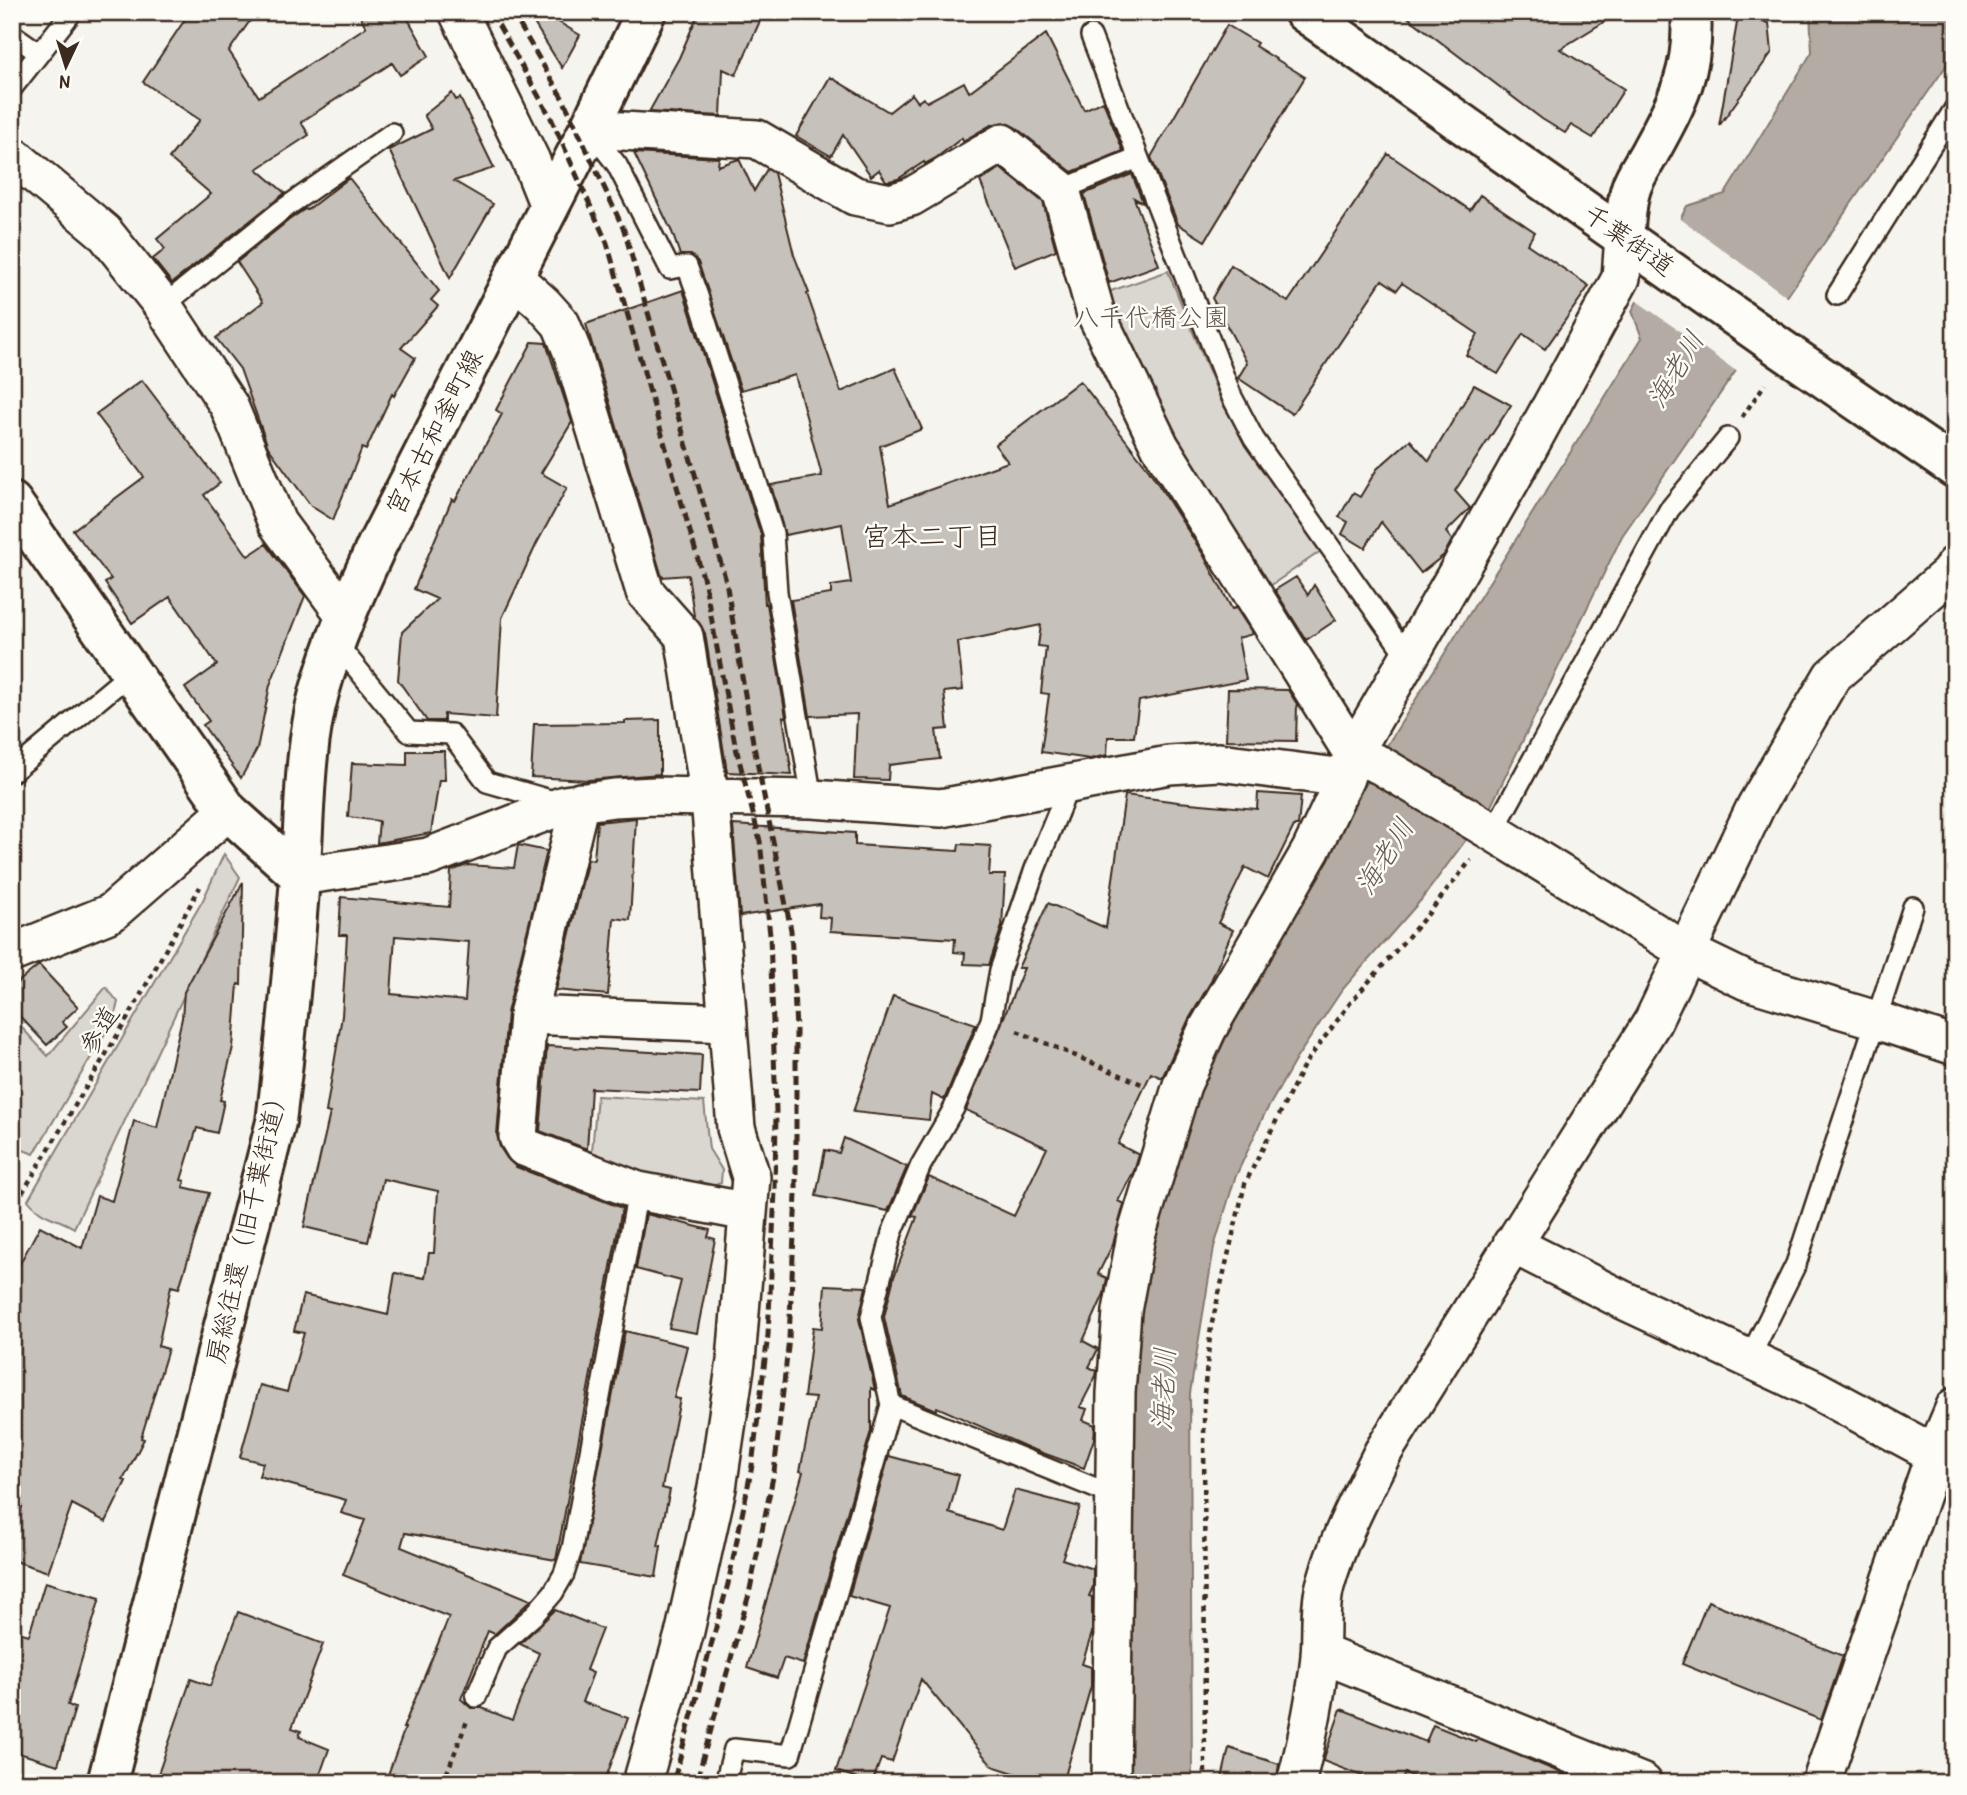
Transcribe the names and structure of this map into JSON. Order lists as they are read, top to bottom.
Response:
{
  "streets": {
    "main road": ["千葉街道", "宮本古和釜町線", "房総往還（旧千葉街道）"],
    "path": ["参道"]
  },
  "crossings": [
    ["宮本古和釜町線", "房総往還（旧千葉街道）"]
  ],
  "districts": ["宮本二丁目"],
  "water": ["海老川"],
  "parks": ["八千代橋公園"],
  "north": "bottom"
}
